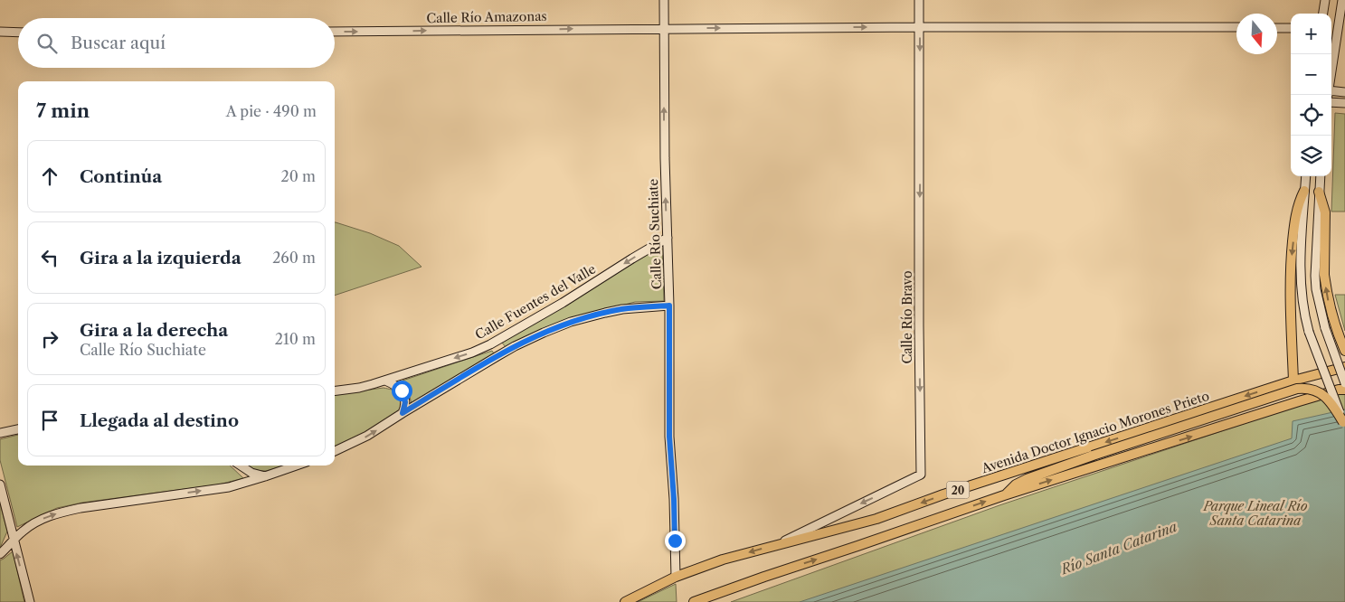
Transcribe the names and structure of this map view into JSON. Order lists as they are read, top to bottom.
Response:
{
  "streets": {
    "main road": ["Avenida Doctor Ignacio Morones Prieto", "20"],
    "street": [
      "Calle Río Amazonas",
      "Calle Río Suchiate",
      "Calle Fuentes del Valle",
      "Calle Río Bravo"
    ]
  },
  "crossings": [
    ["Calle Río Amazonas", "Calle Río Suchiate"],
    ["Calle Río Amazonas", "Calle Río Bravo"],
    ["Calle Río Suchiate", "Calle Fuentes del Valle"],
    ["Calle Río Suchiate", "Avenida Doctor Ignacio Morones Prieto"],
    ["Calle Río Bravo", "Avenida Doctor Ignacio Morones Prieto"]
  ],
  "one_way": ["Calle Río Amazonas", "Calle Río Suchiate", "Calle Río Bravo"],
  "water": ["Río Santa Catarina"],
  "parks": ["Parque Lineal Río Santa Catarina"],
  "north": "bottom",
  "page": {
    "map_buttons": ["+", "−"],
    "search": "Buscar aquí",
    "heading": ["7 min", "A pie · 490 m"],
    "list": [
      ["Continúa", "20 m"],
      ["Gira a la izquierda", "260 m"],
      ["Gira a la derecha", "Calle Río Suchiate", "210 m"],
      "Llegada al destino"
    ]
  }
}
